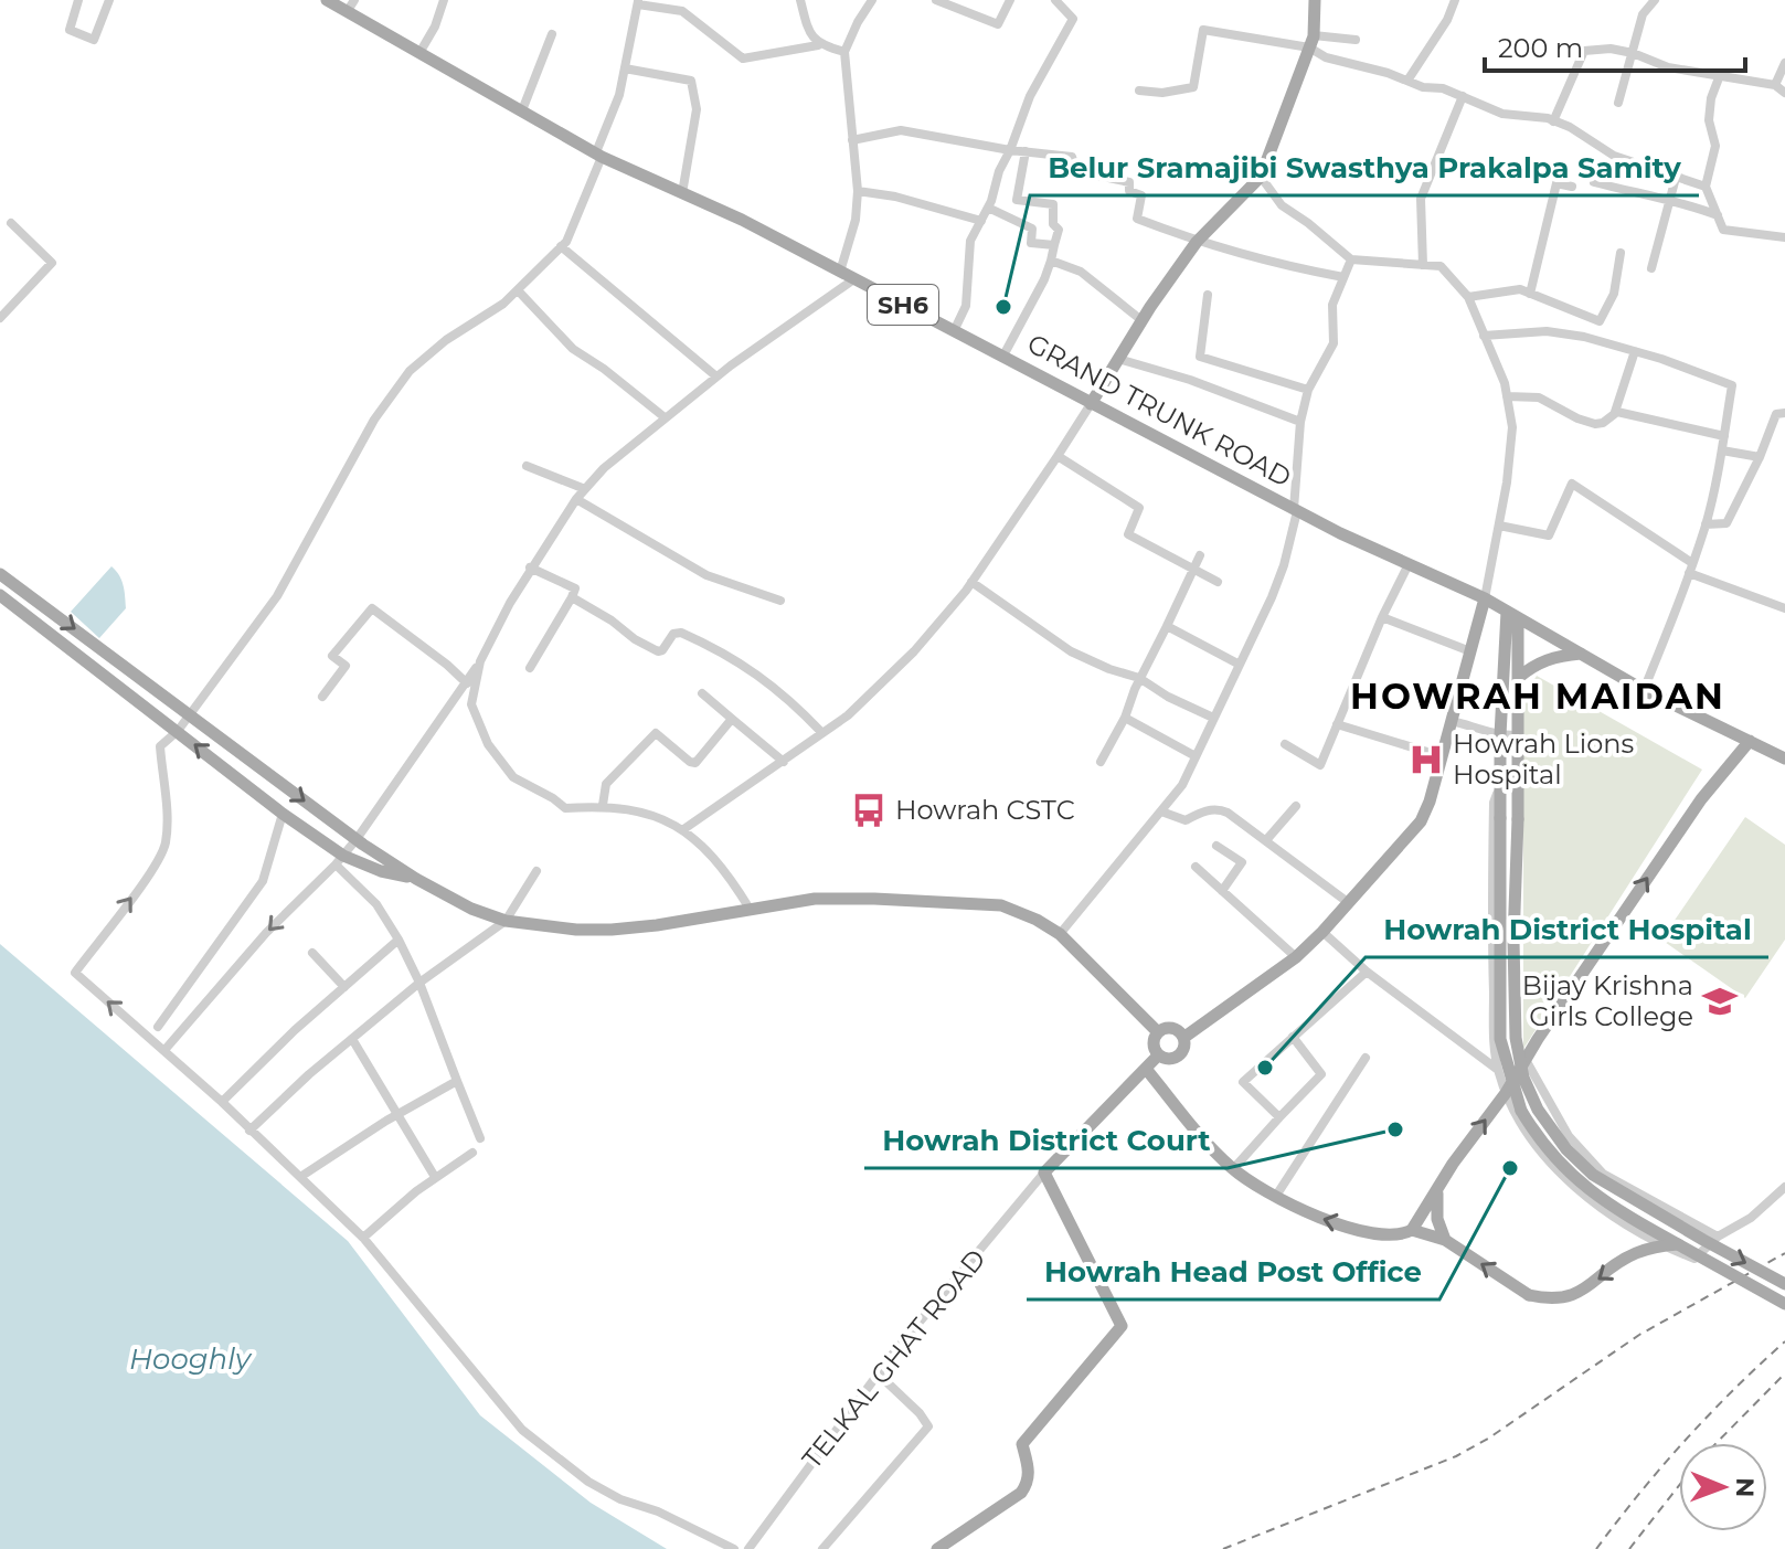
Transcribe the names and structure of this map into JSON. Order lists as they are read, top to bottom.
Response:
{
  "streets": {
    "main road": ["SH6", "GRAND TRUNK ROAD"],
    "street": ["TELKAL GHAT ROAD"]
  },
  "districts": ["HOWRAH MAIDAN"],
  "water": ["Hooghly"],
  "places": {
    "other": [
      "Belur Sramajibi Swasthya Prakalpa Samity",
      "Howrah District Hospital",
      "Howrah District Court",
      "Howrah Head Post Office"
    ],
    "hospital": ["Howrah Lions Hospital"],
    "bus stop": ["Howrah CSTC"],
    "school or university": ["Bijay Krishna Girls College"]
  },
  "scale_bar": "200 m",
  "north": "right"
}
